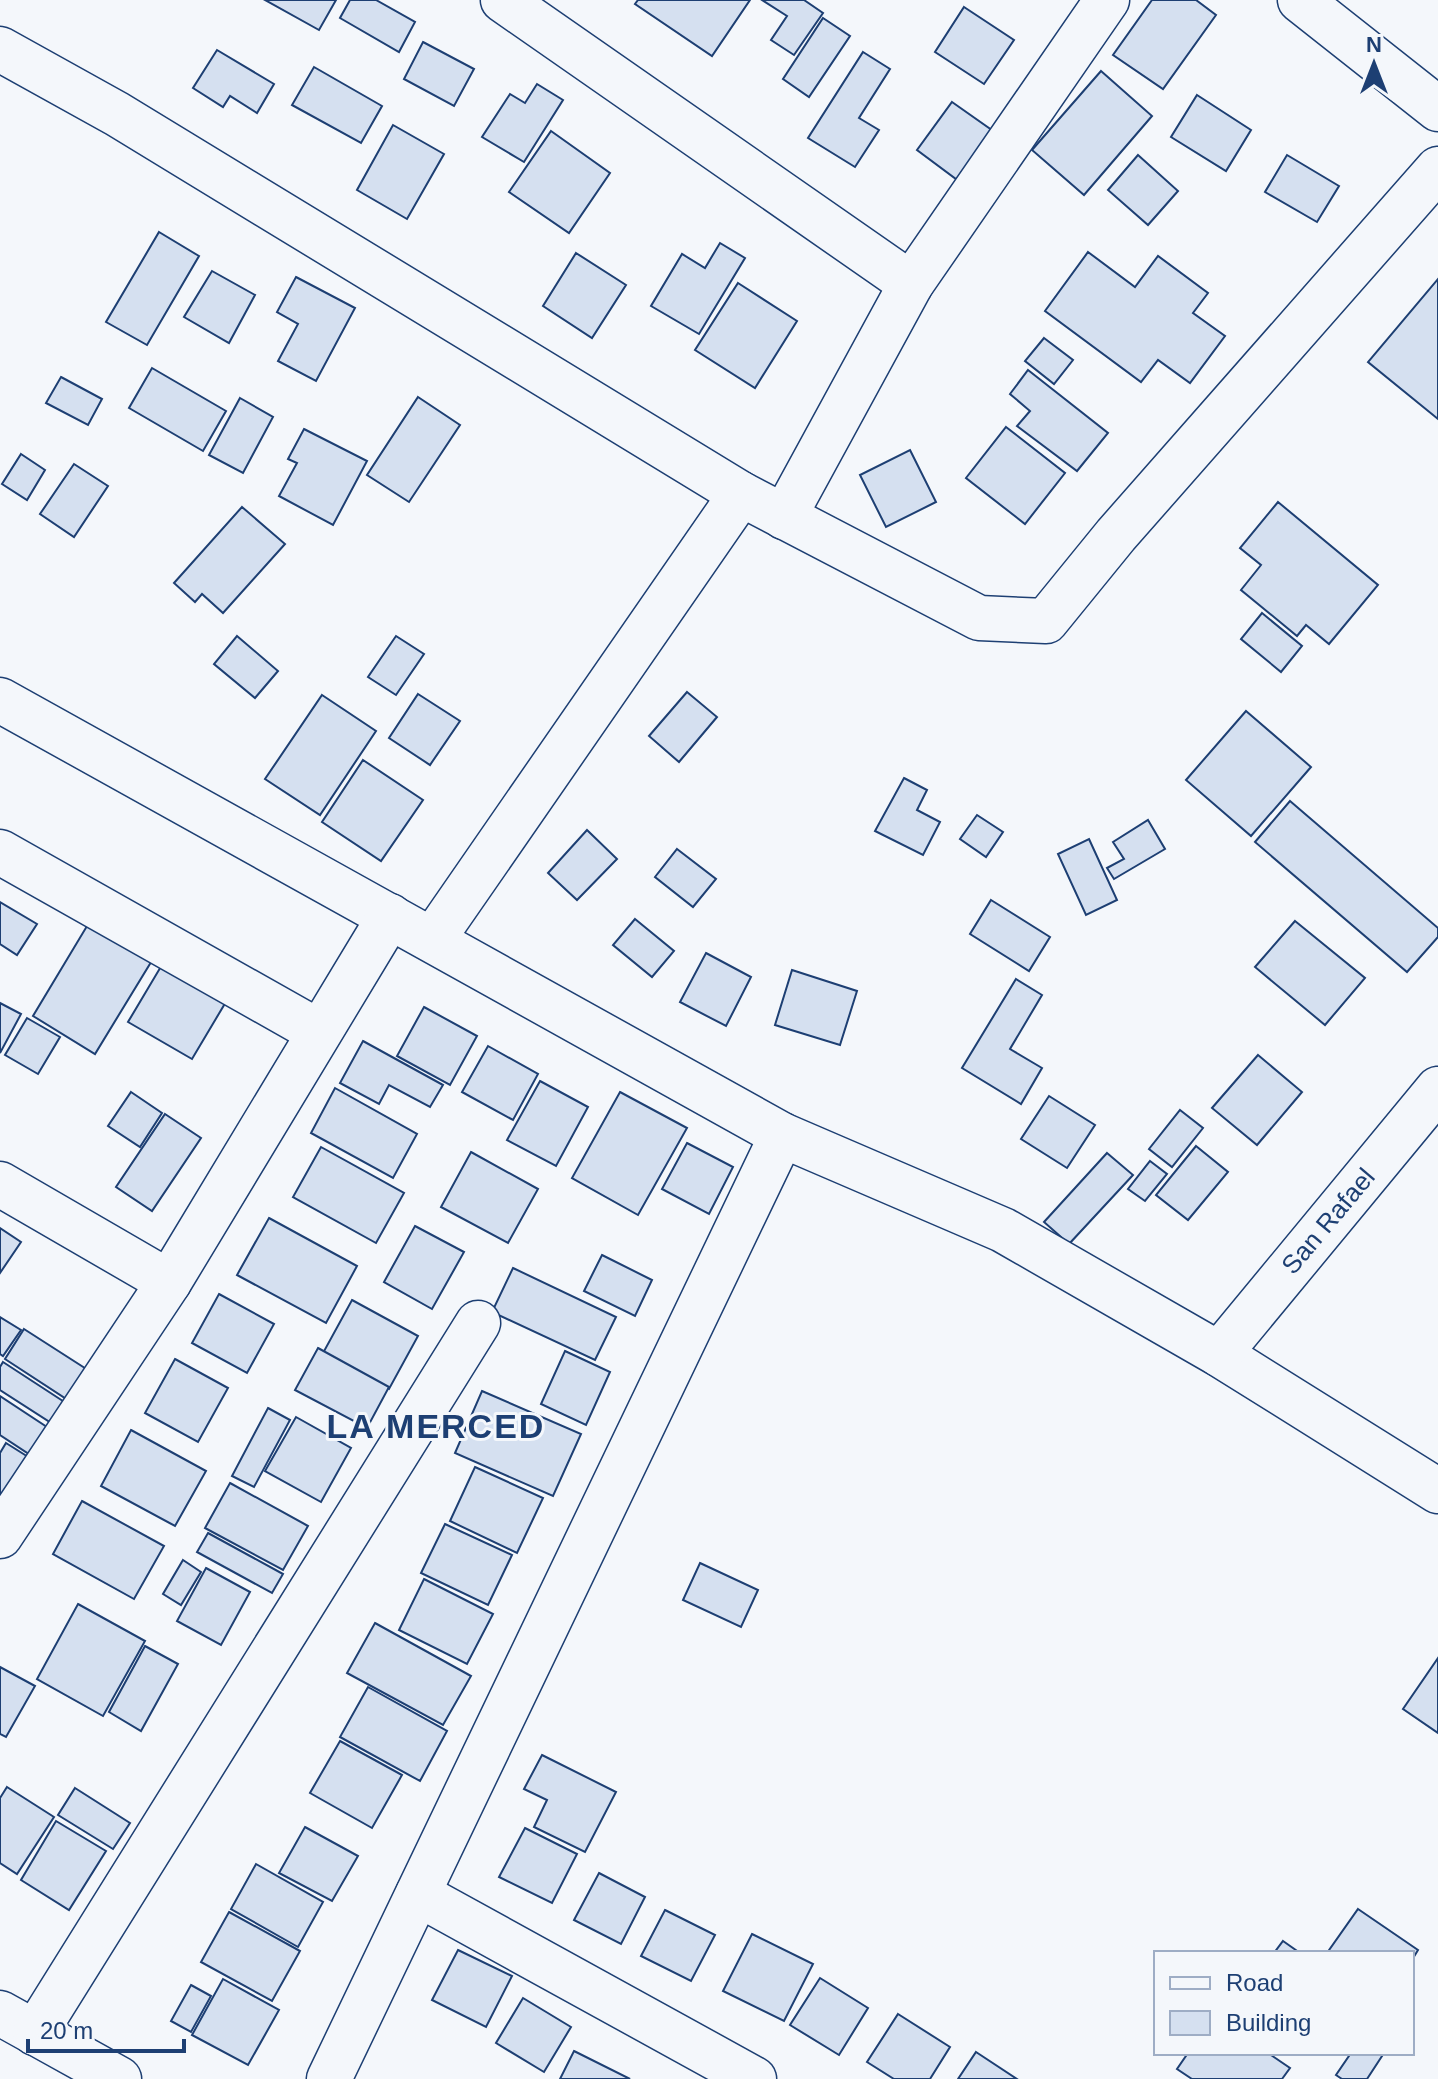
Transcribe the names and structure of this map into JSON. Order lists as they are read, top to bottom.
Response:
{
  "streets": {
    "street": ["San Rafael"]
  },
  "districts": ["LA MERCED"],
  "legend": ["Road", "Building"],
  "scale_bar": "20 m",
  "north": "top"
}
